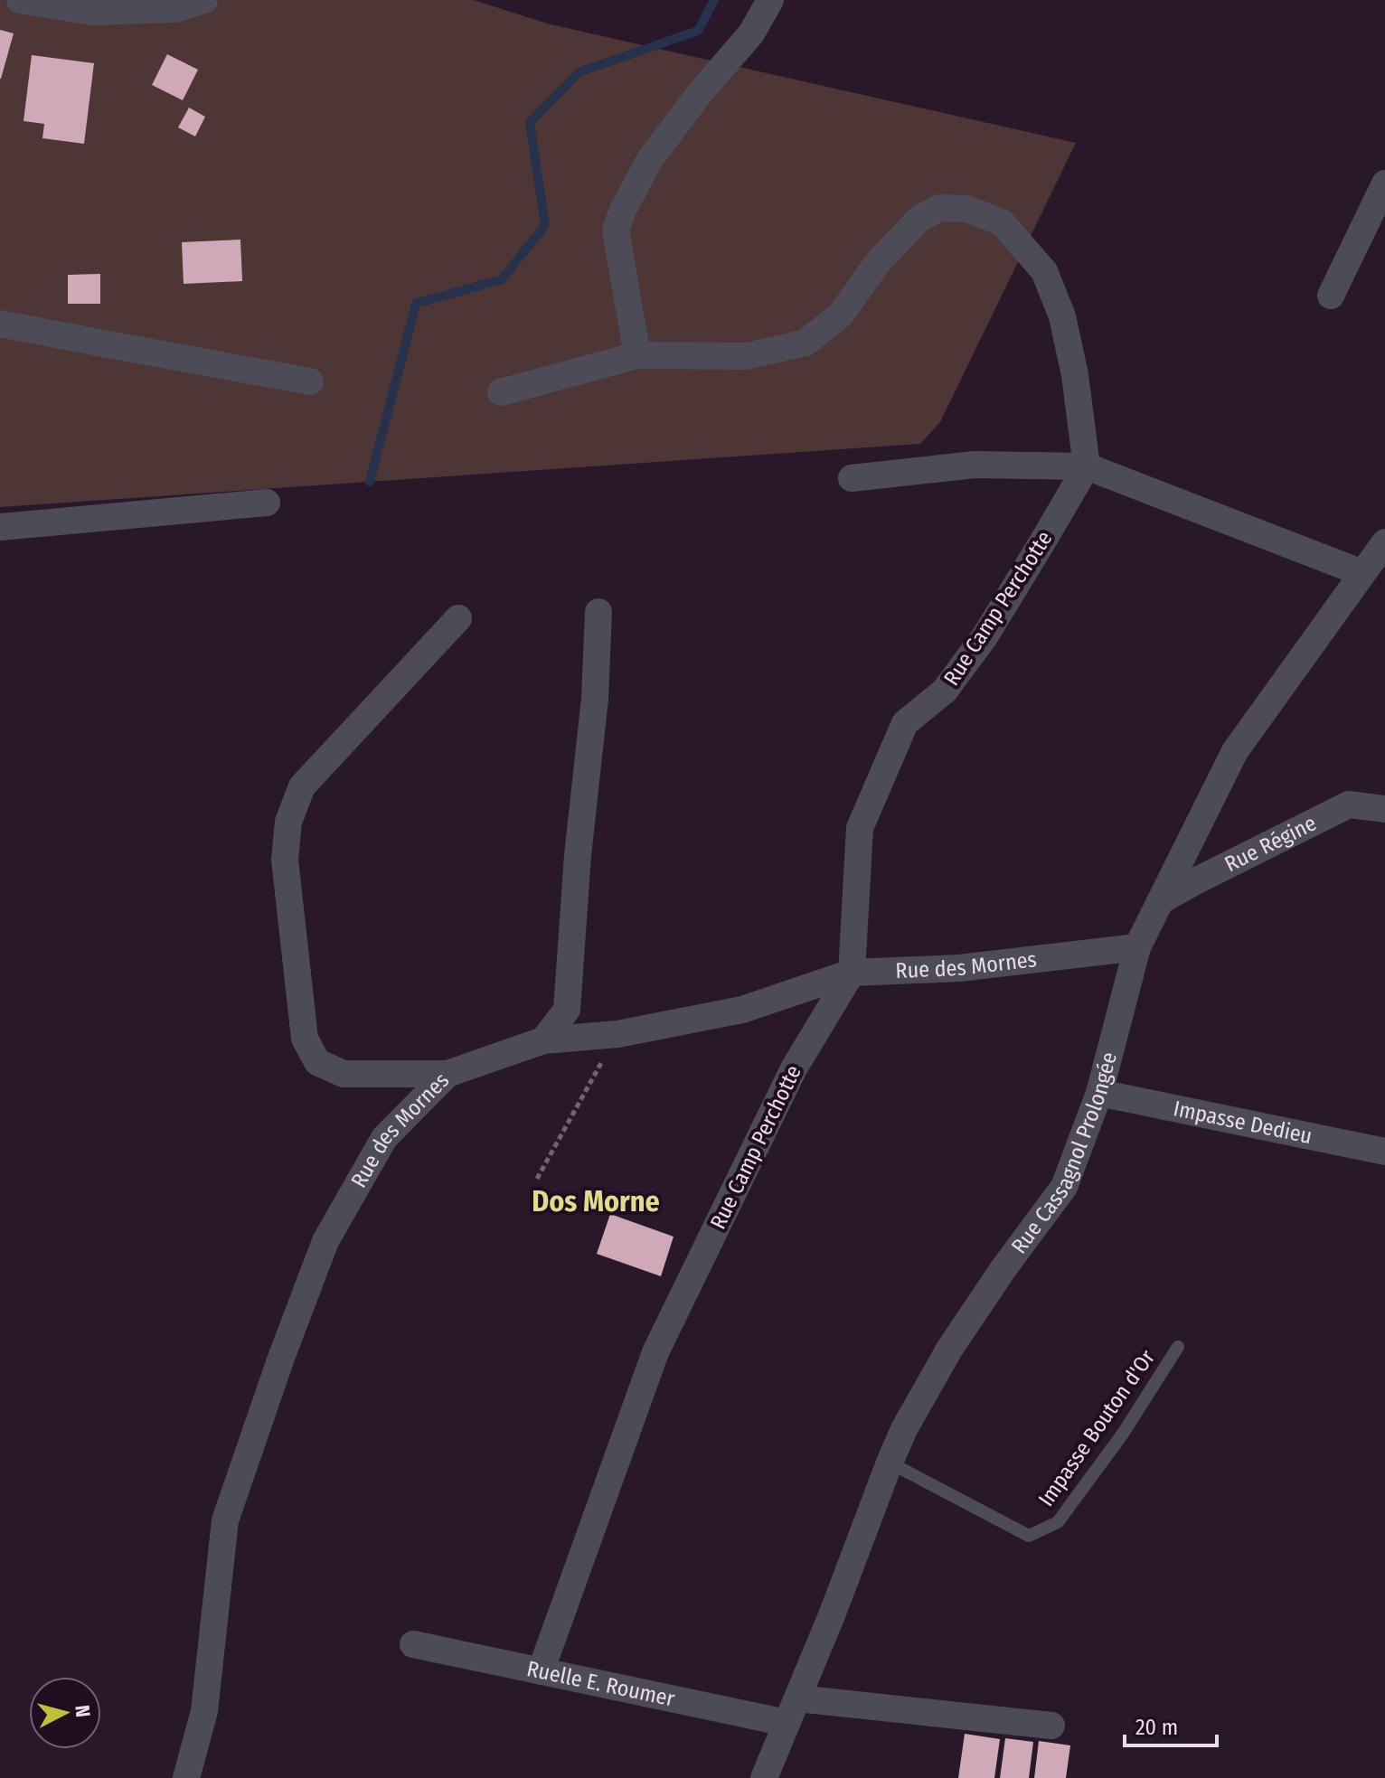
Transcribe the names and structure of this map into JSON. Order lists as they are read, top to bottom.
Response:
{
  "streets": {
    "street": [
      "Rue Camp Perchotte",
      "Rue Régine",
      "Rue des Mornes",
      "Impasse Dedieu",
      "Rue Cassagnol Prolongée",
      "Ruelle E. Roumer"
    ],
    "lane": ["Impasse Bouton d'Or"]
  },
  "crossings": [
    ["Rue Camp Perchotte", "Rue des Mornes"],
    ["Rue Camp Perchotte", "Ruelle E. Roumer"],
    ["Rue Régine", "Rue Cassagnol Prolongée"],
    ["Rue des Mornes", "Rue Cassagnol Prolongée"],
    ["Impasse Dedieu", "Rue Cassagnol Prolongée"],
    ["Rue Cassagnol Prolongée", "Impasse Bouton d'Or"],
    ["Rue Cassagnol Prolongée", "Ruelle E. Roumer"]
  ],
  "districts": ["Dos Morne"],
  "scale_bar": "20 m",
  "north": "right"
}
